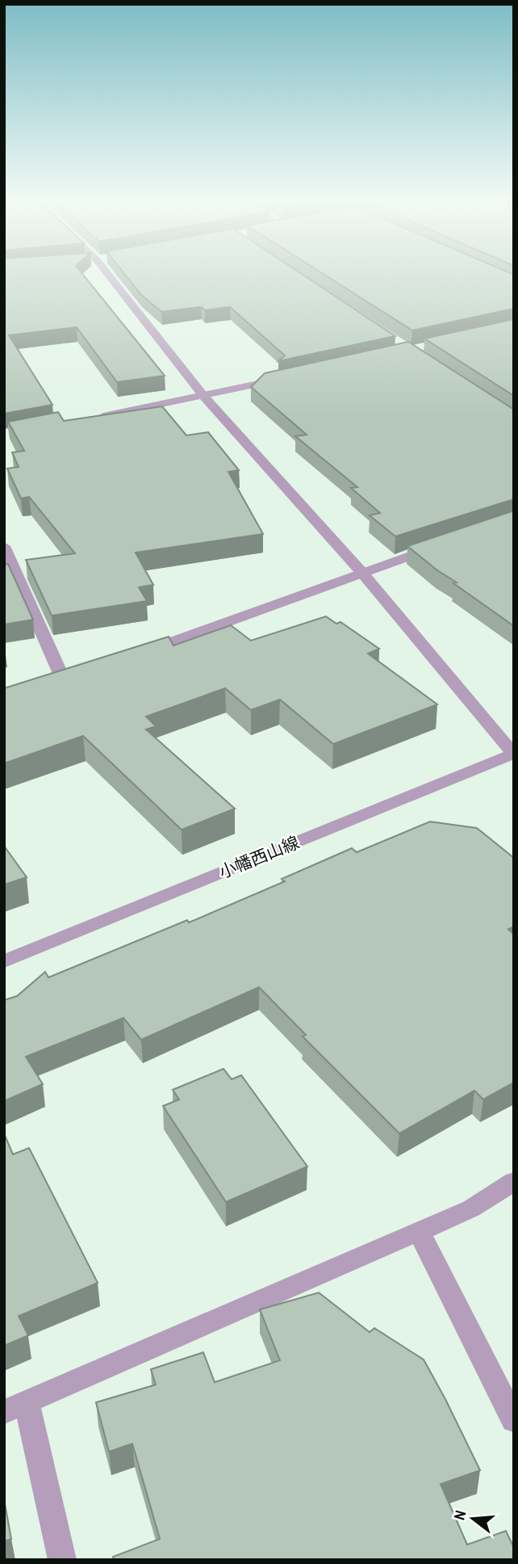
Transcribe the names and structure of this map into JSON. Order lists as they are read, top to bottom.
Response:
{
  "streets": {
    "street": ["小幡西山線"]
  },
  "north": "left"
}
